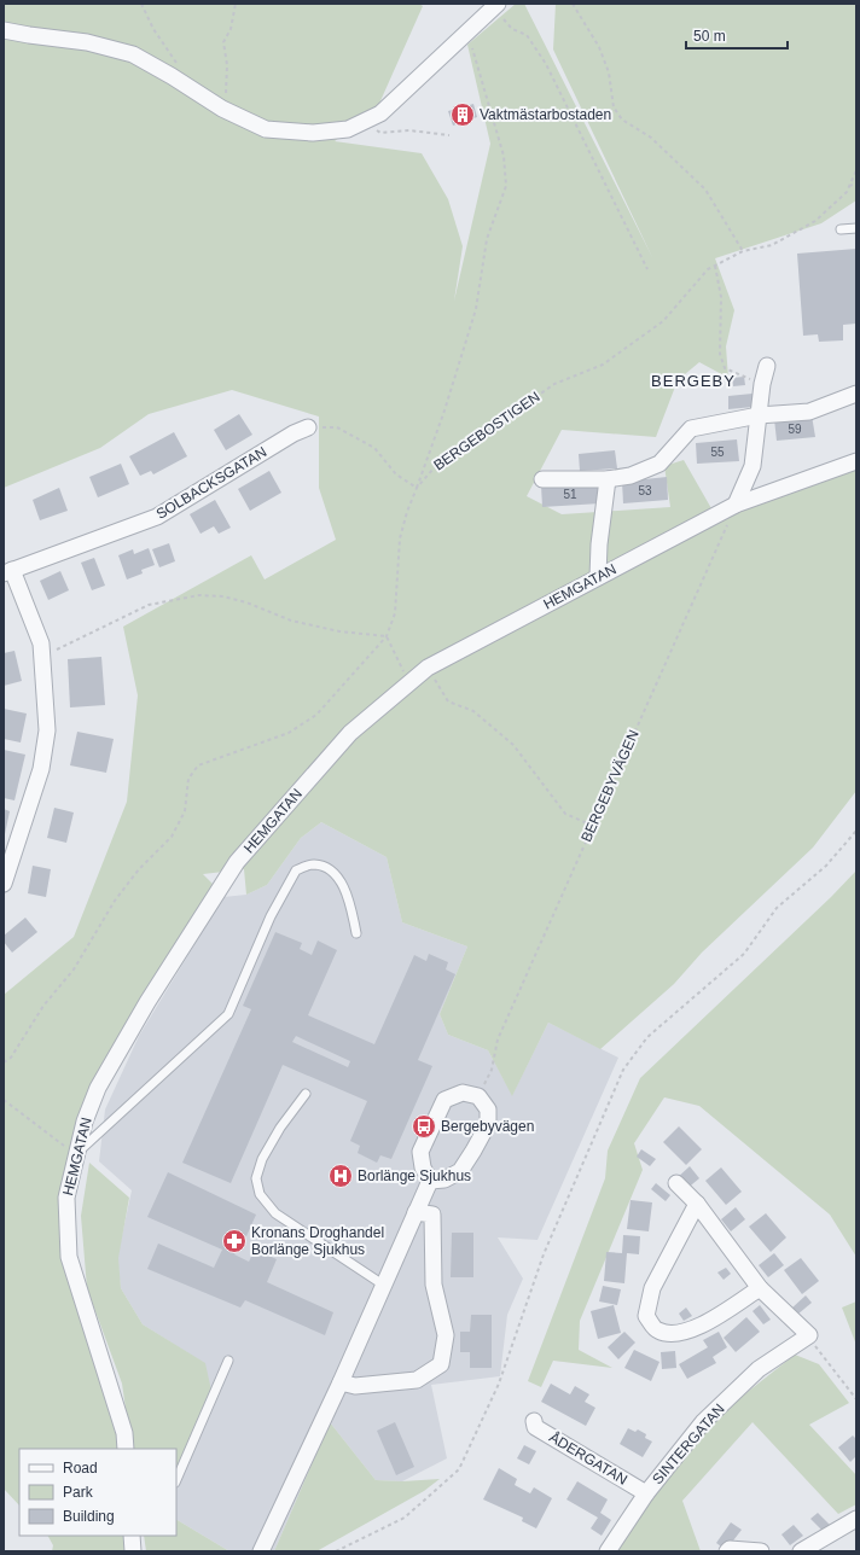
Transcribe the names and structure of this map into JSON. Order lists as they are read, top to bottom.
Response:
{
  "streets": {
    "street": [
      "SOLBACKSGATAN",
      "HEMGATAN",
      "SINTERGATAN",
      "ÅDERGATAN"
    ],
    "path": ["BERGEBOSTIGEN", "BERGEBYVÄGEN"]
  },
  "crossings": [
    ["HEMGATAN", "BERGEBYVÄGEN"],
    ["SINTERGATAN", "ÅDERGATAN"]
  ],
  "districts": ["BERGEBY"],
  "places": {
    "building": ["Vaktmästarbostaden"],
    "bus stop": ["Bergebyvägen"],
    "hospital": ["Borlänge Sjukhus"],
    "pharmacy": ["Kronans Droghandel Borlänge Sjukhus"]
  },
  "house_numbers": [
    "59",
    "55",
    "53",
    "51"
  ],
  "legend": ["Road", "Park", "Building"],
  "scale_bar": "50 m"
}
